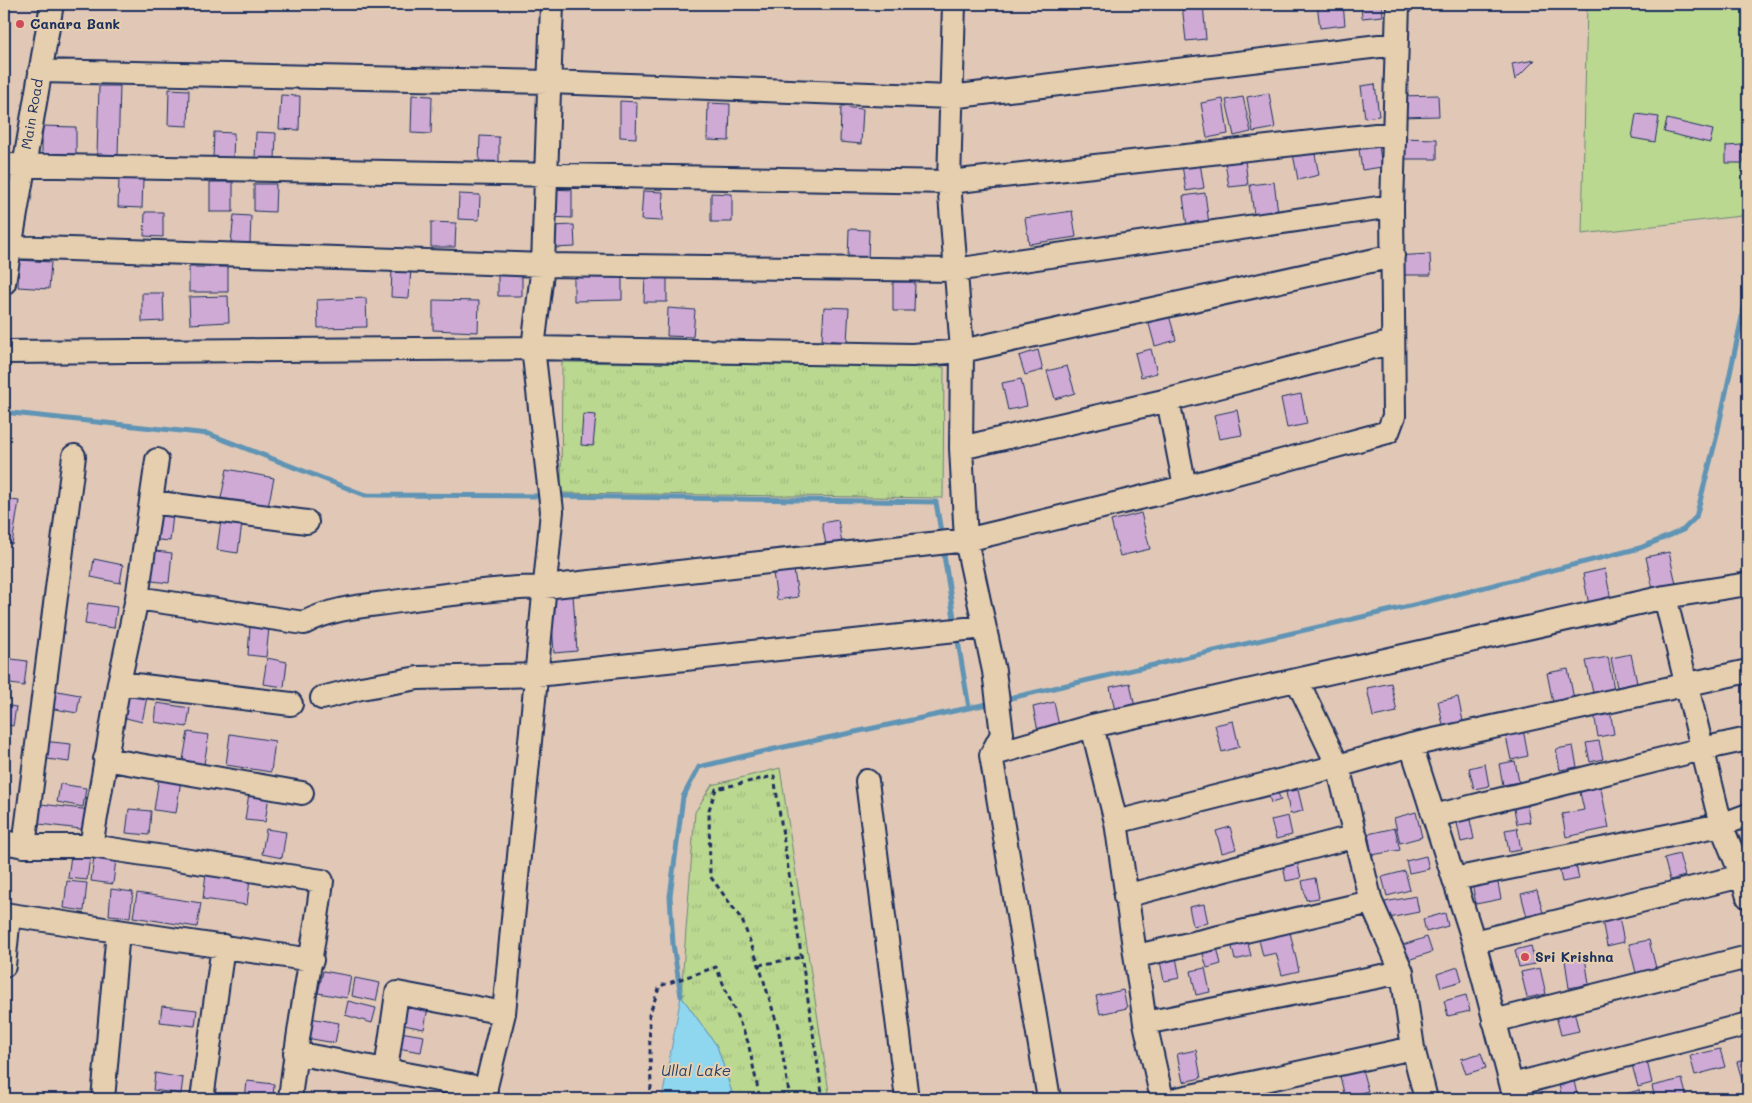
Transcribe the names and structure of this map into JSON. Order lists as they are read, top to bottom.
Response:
{
  "streets": {
    "street": ["Main Road"]
  },
  "water": ["Ullal Lake"],
  "places": ["Canara Bank", "Sri Krishna"]
}
